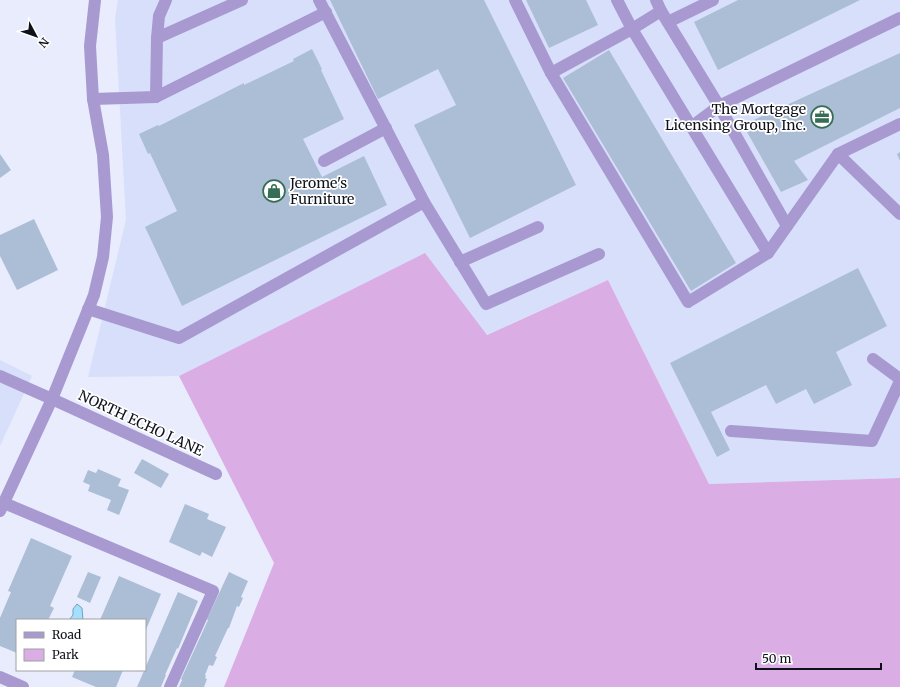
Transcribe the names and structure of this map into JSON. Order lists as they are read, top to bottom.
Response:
{
  "streets": {
    "street": ["NORTH ECHO LANE"]
  },
  "places": {
    "office": ["The Mortgage Licensing Group, Inc."],
    "shop": ["Jerome's Furniture"]
  },
  "legend": ["Road", "Park"],
  "scale_bar": "50 m",
  "north": "bottom right"
}
